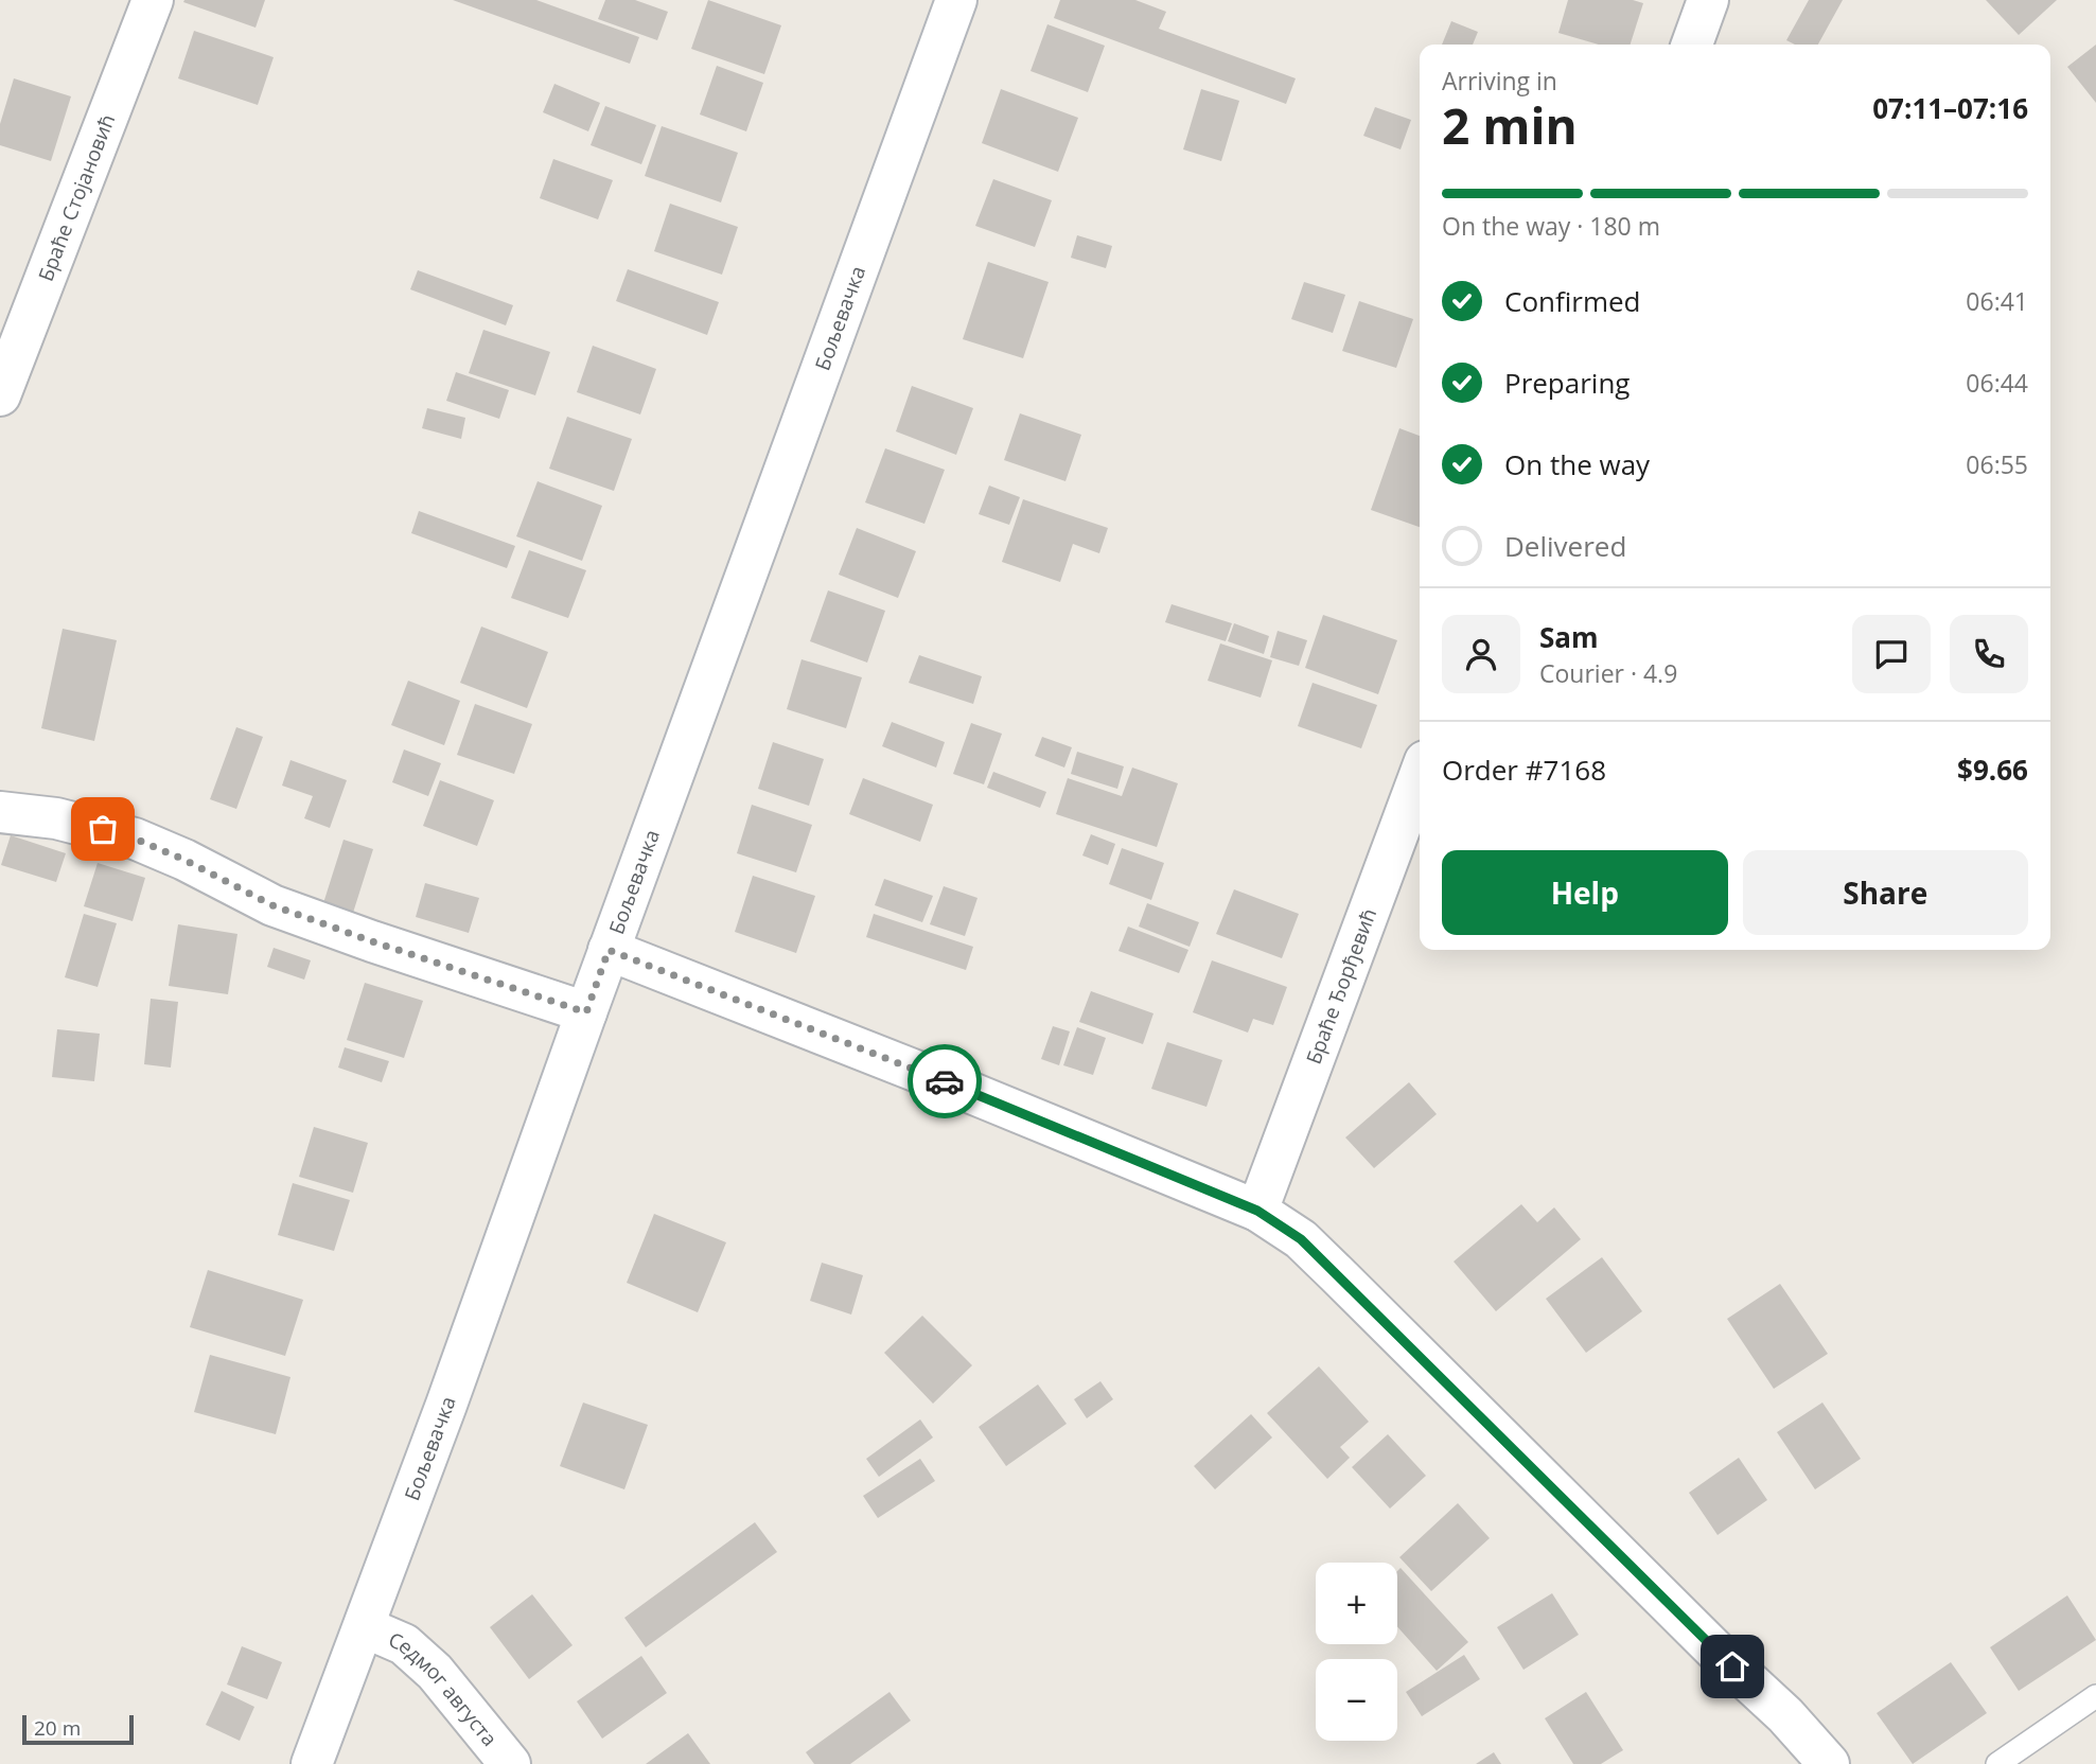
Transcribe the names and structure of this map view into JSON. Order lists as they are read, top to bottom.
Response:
{
  "streets": {
    "street": [
      "Браће Стојановић",
      "Бољевачка",
      "Браће Ђорђевић",
      "Седмог августа"
    ]
  },
  "crossings": [
    ["Бољевачка", "Седмог августа"]
  ],
  "scale_bar": "20 m",
  "page": {
    "heading": ["2 min", "Arriving in", "07:11–07:16"],
    "panel": [
      "Sam",
      "Courier · 4.9",
      "Order #7168",
      "$9.66"
    ],
    "bar": "On the way · 180 m",
    "list": [
      ["Confirmed", "06:41"],
      ["Preparing", "06:44"],
      ["On the way", "06:55"],
      "Delivered"
    ],
    "buttons": ["Help", "Share"],
    "map_buttons": ["+", "−"],
    "scale": "20 m"
  }
}
